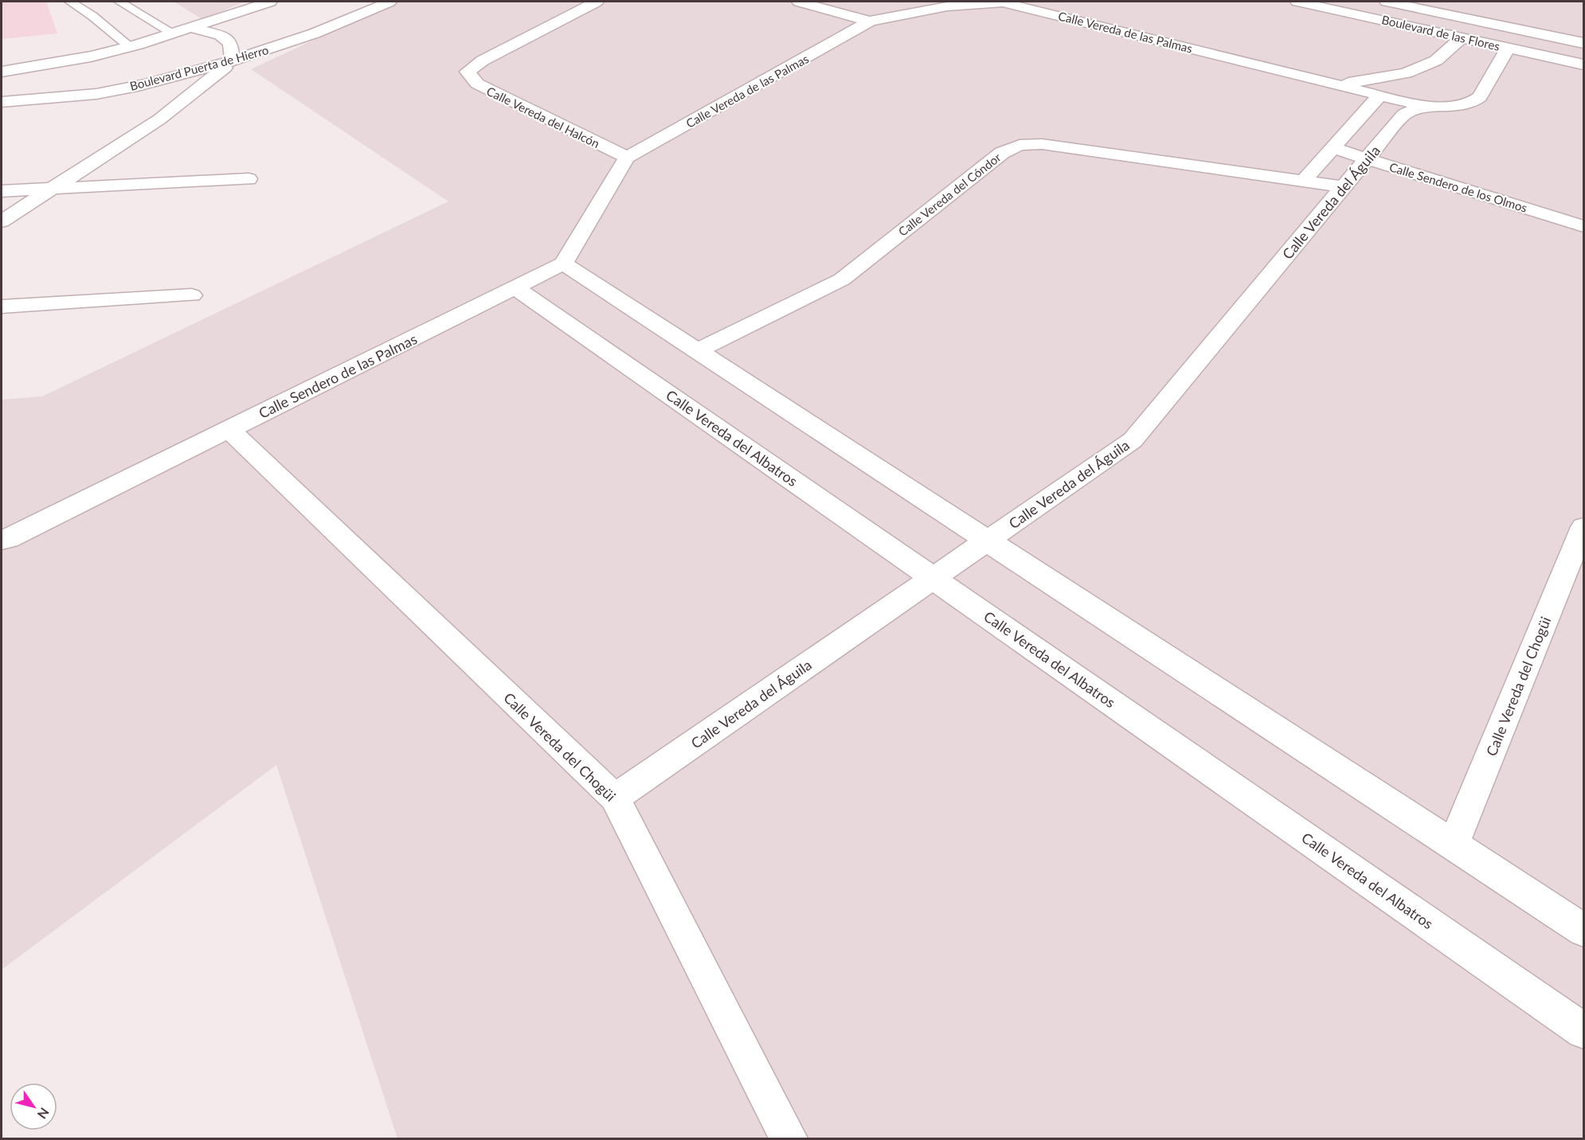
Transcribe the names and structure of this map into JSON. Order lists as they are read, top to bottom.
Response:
{
  "streets": {
    "street": [
      "Calle Vereda de las Palmas",
      "Boulevard de las Flores",
      "Boulevard Puerta de Hierro",
      "Calle Vereda del Halcón",
      "Calle Sendero de los Olmos",
      "Calle Vereda del Cóndor",
      "Calle Vereda del Águila",
      "Calle Sendero de las Palmas",
      "Calle Vereda del Albatros",
      "Calle Vereda del Chogüi"
    ]
  },
  "crossings": [
    ["Calle Vereda de las Palmas", "Calle Vereda del Halcón"],
    ["Calle Vereda de las Palmas", "Calle Vereda del Águila"],
    ["Boulevard de las Flores", "Calle Vereda del Águila"],
    ["Calle Sendero de los Olmos", "Calle Vereda del Águila"],
    ["Calle Vereda del Cóndor", "Calle Vereda del Águila"],
    ["Calle Vereda del Águila", "Calle Vereda del Albatros"],
    ["Calle Vereda del Águila", "Calle Vereda del Chogüi"],
    ["Calle Sendero de las Palmas", "Calle Vereda del Albatros"],
    ["Calle Sendero de las Palmas", "Calle Vereda del Chogüi"]
  ],
  "north": "bottom right"
}
